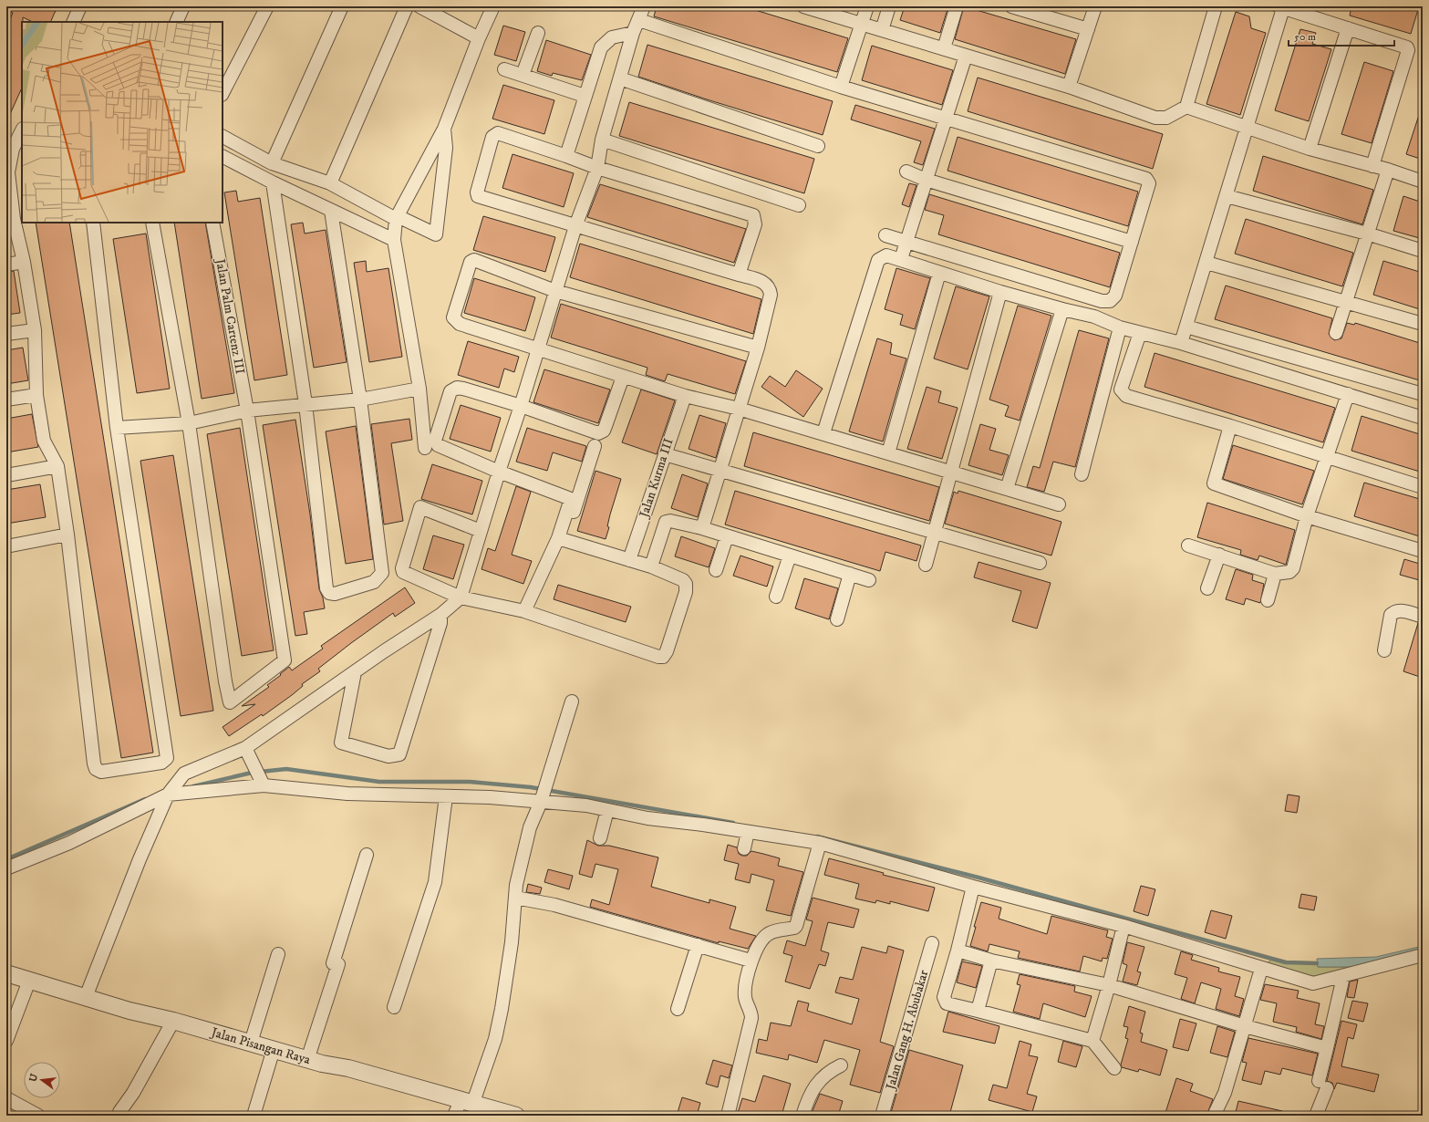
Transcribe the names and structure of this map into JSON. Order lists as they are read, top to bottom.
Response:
{
  "streets": {
    "street": [
      "Jalan Palm Cartenz III",
      "Jalan Kurma III",
      "Jalan Gang H. Abubakar",
      "Jalan Pisangan Raya"
    ]
  },
  "scale_bar": "50 m",
  "north": "left"
}
